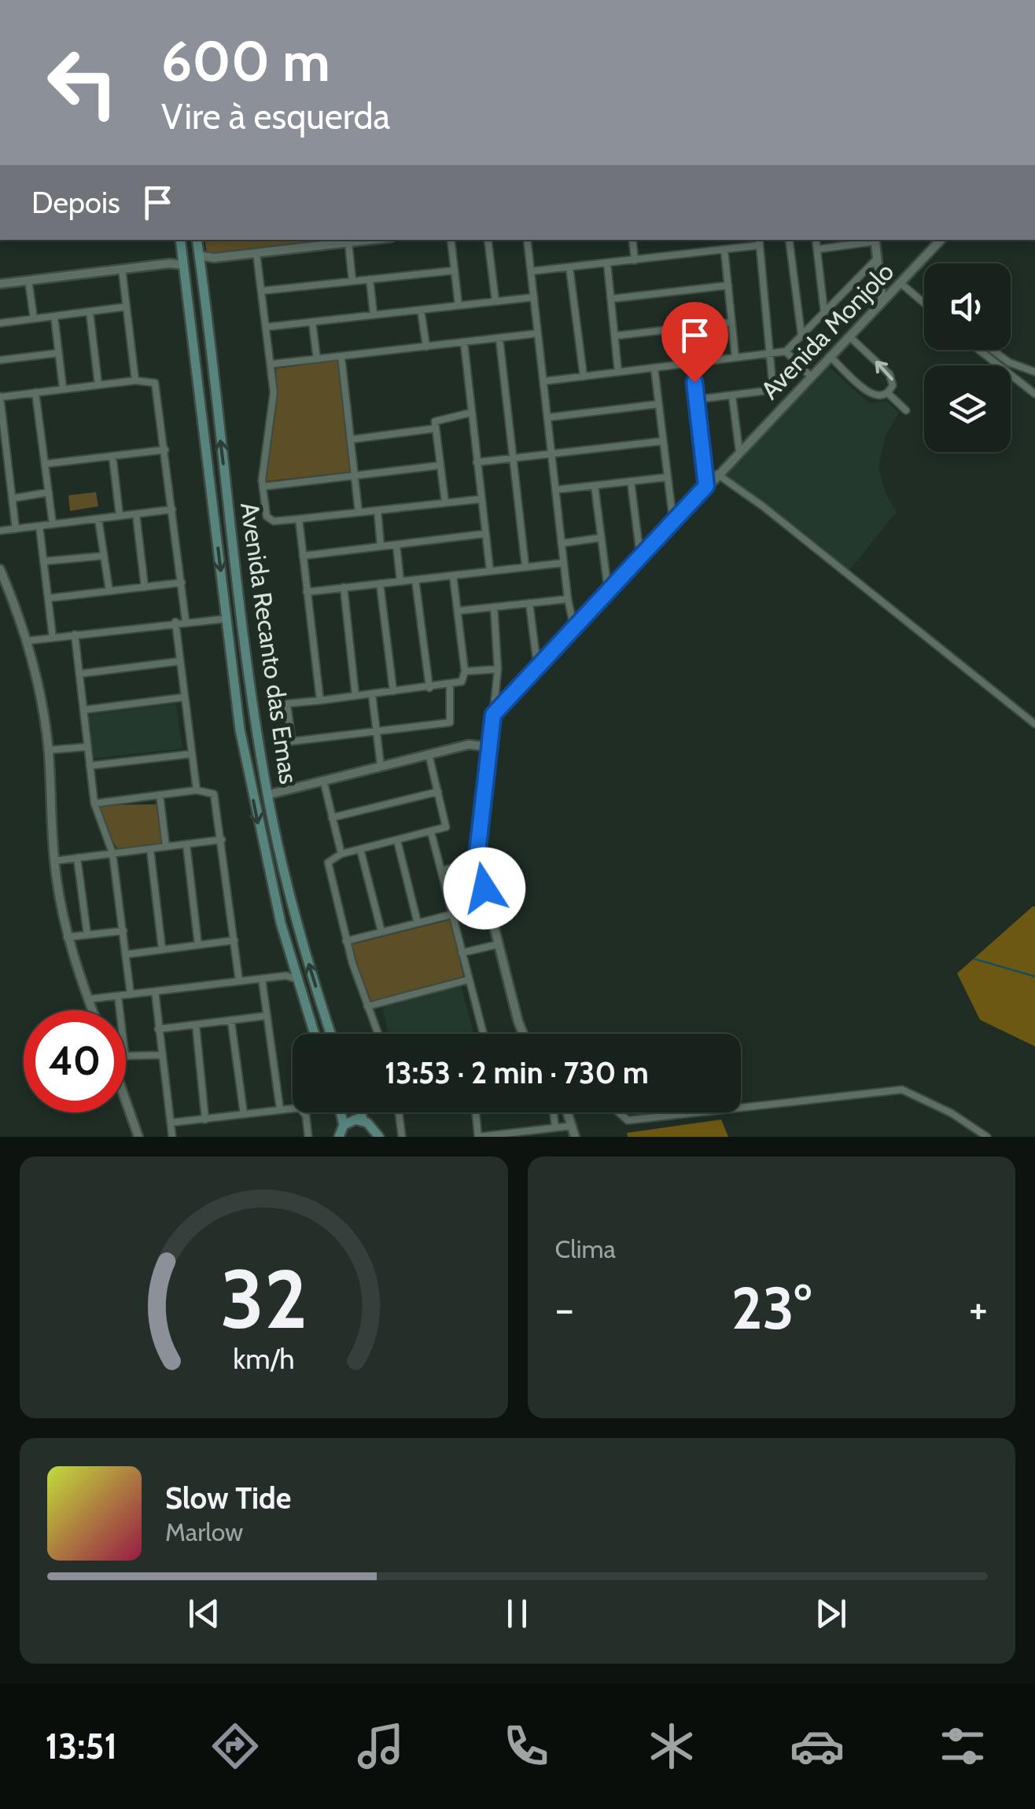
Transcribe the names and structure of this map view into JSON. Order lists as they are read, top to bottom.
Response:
{
  "streets": {
    "main road": ["Avenida Recanto das Emas"],
    "street": ["Avenida Monjolo"]
  },
  "page": {
    "turn": ["600 m", "Vire à esquerda"],
    "then": "Depois",
    "limit": "40",
    "trip": "13:53 · 2 min · 730 m",
    "tile": "Clima",
    "heat": ["−", "23°", "+"],
    "song": ["Slow Tide", "Marlow"],
    "tabs": "13:51",
    "gauge": ["32", "km/h"]
  }
}
